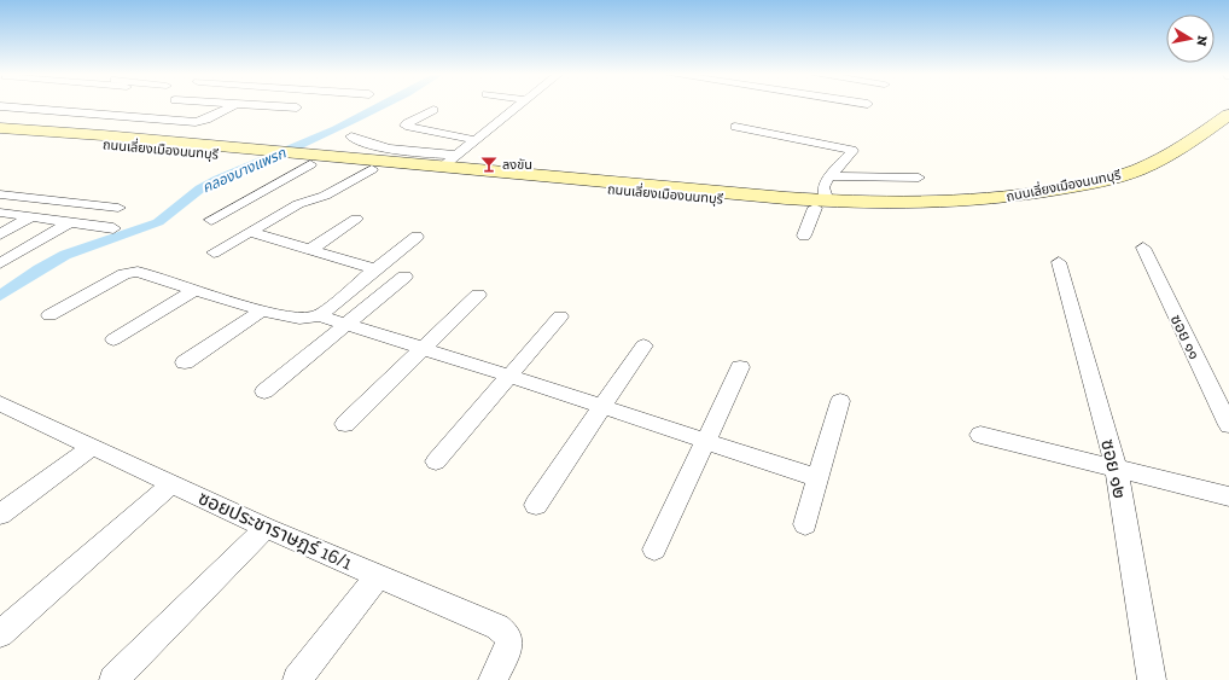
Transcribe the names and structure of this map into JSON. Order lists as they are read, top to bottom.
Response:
{
  "streets": {
    "main road": ["ถนนเลี่ยงเมืองนนทบุรี"],
    "street": ["ซอย ๑๑", "ซอย ๑๒", "ซอยประชาราษฎร์ 16/1"]
  },
  "water": ["คลองบางแพรก"],
  "places": {
    "bar": ["ลงขัน"]
  },
  "north": "right"
}
